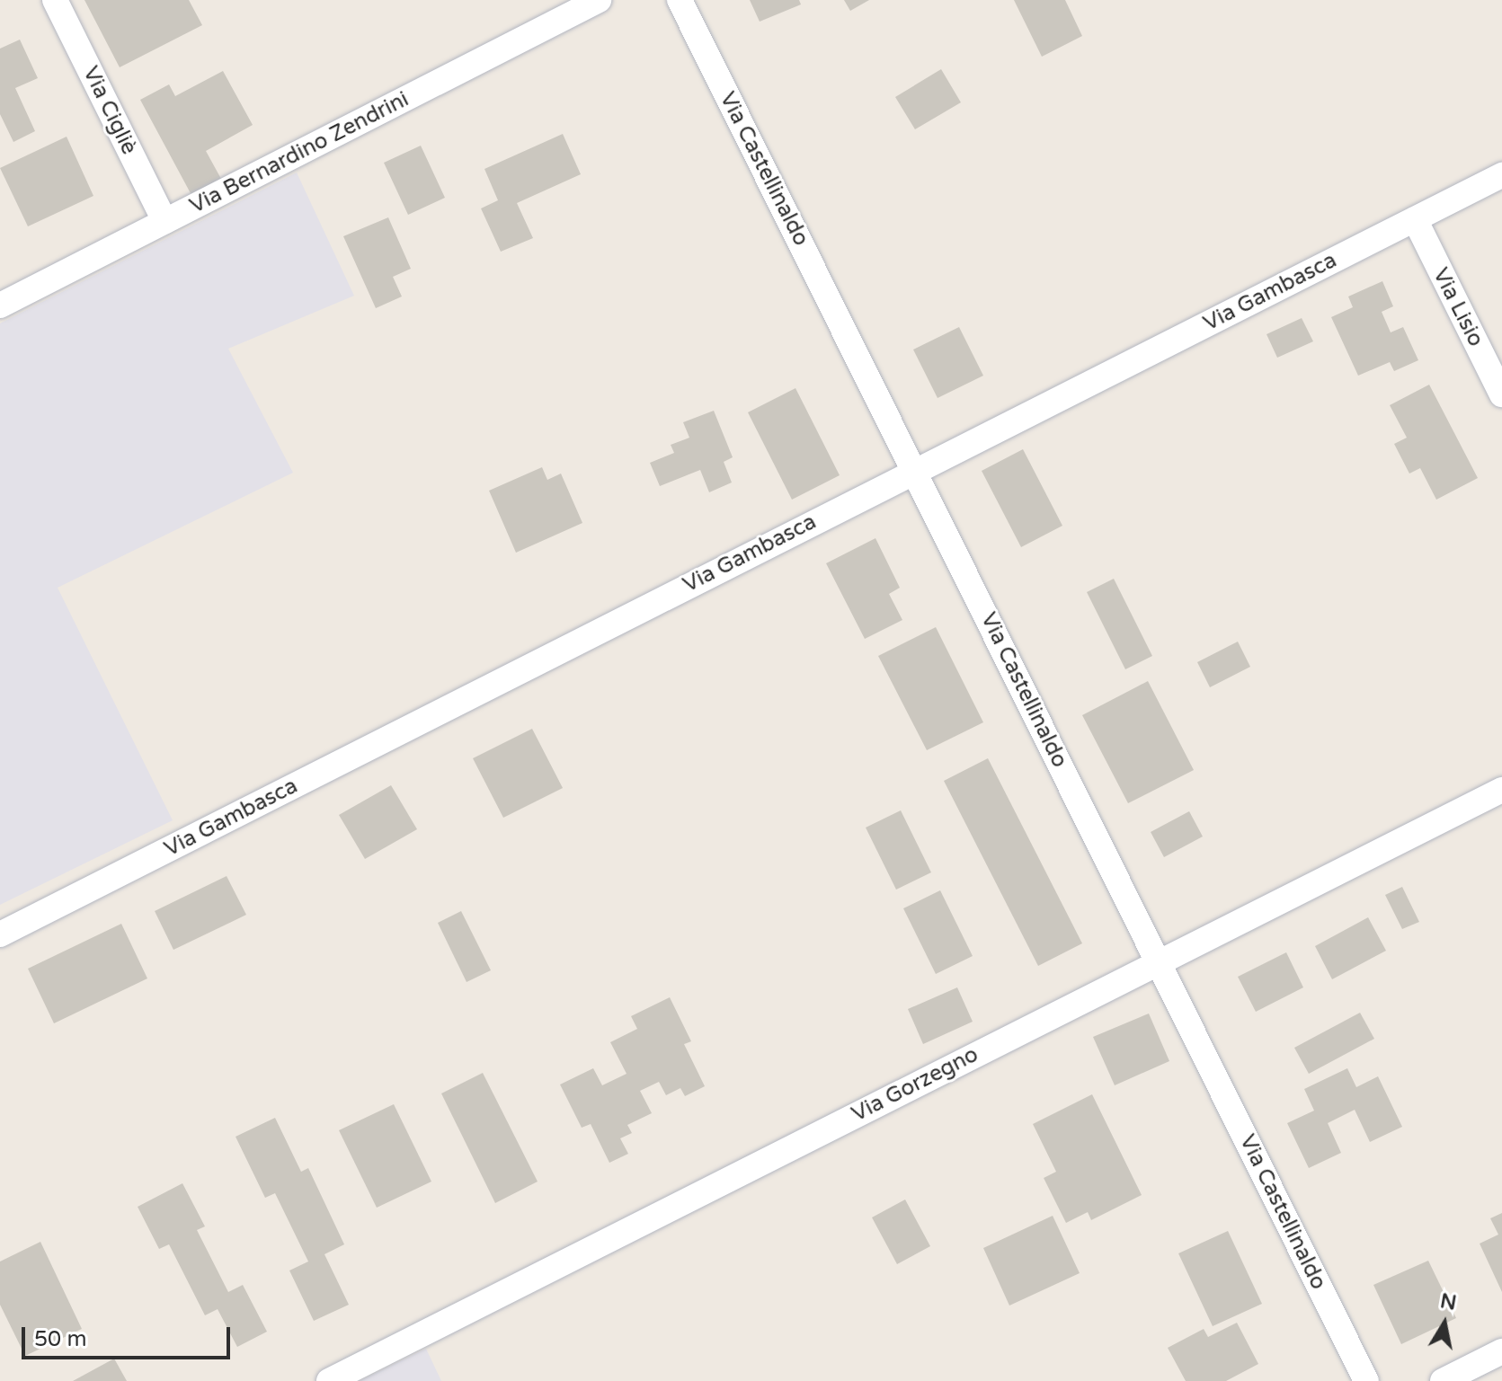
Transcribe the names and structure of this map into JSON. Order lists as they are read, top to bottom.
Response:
{
  "streets": {
    "street": [
      "Via Cigliè",
      "Via Bernardino Zendrini",
      "Via Castellinaldo",
      "Via Gambasca",
      "Via Lisio",
      "Via Gorzegno"
    ]
  },
  "crossings": [
    ["Via Cigliè", "Via Bernardino Zendrini"],
    ["Via Castellinaldo", "Via Gambasca"],
    ["Via Castellinaldo", "Via Gorzegno"],
    ["Via Gambasca", "Via Lisio"]
  ],
  "scale_bar": "50 m",
  "north": "top"
}
